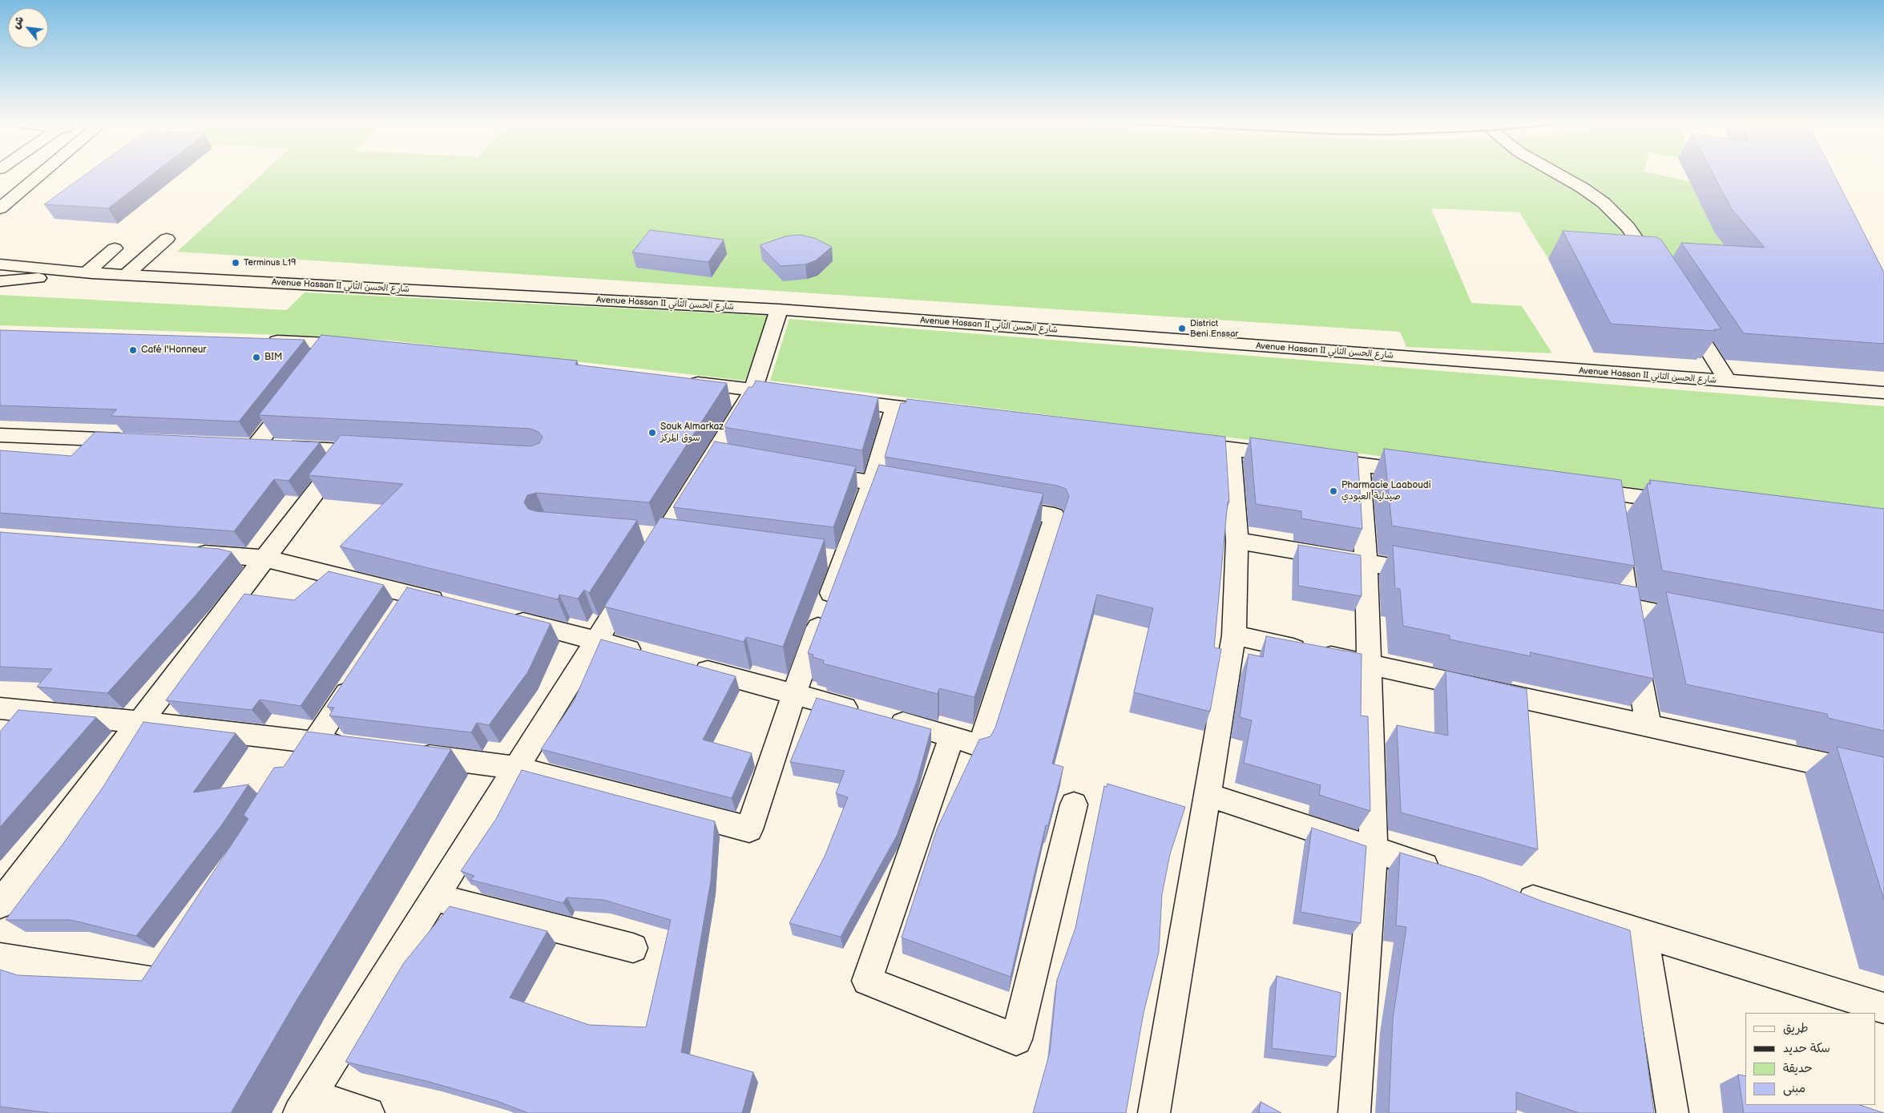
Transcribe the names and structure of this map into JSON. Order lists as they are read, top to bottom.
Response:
{
  "streets": {
    "street": ["Avenue Hassan II شارع الحسن الثاني"]
  },
  "places": [
    "Terminus L19",
    "District Beni Enssar",
    "Café l'Honneur",
    "BIM",
    "Souk Almarkaz سوق المركز",
    "Pharmacie Laaboudi صيدلية العبودي"
  ],
  "legend": [
    "طريق",
    "سكة حديد",
    "حديقة",
    "مبنى"
  ],
  "north": "top left"
}
